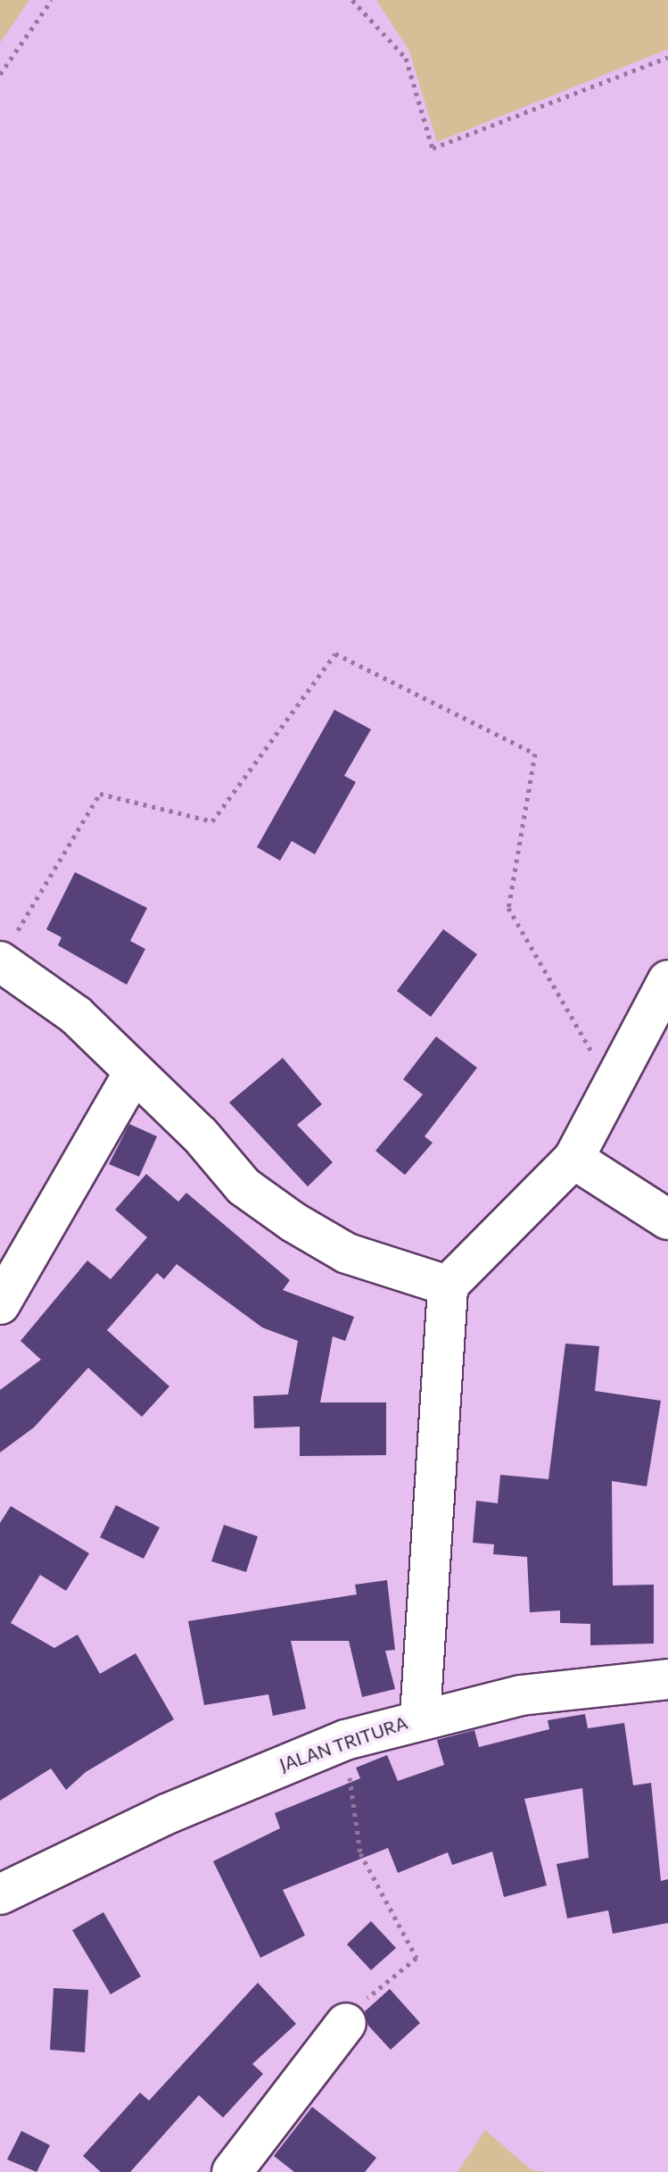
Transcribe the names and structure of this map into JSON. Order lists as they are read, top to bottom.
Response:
{
  "streets": {
    "street": ["JALAN TRITURA"]
  }
}
